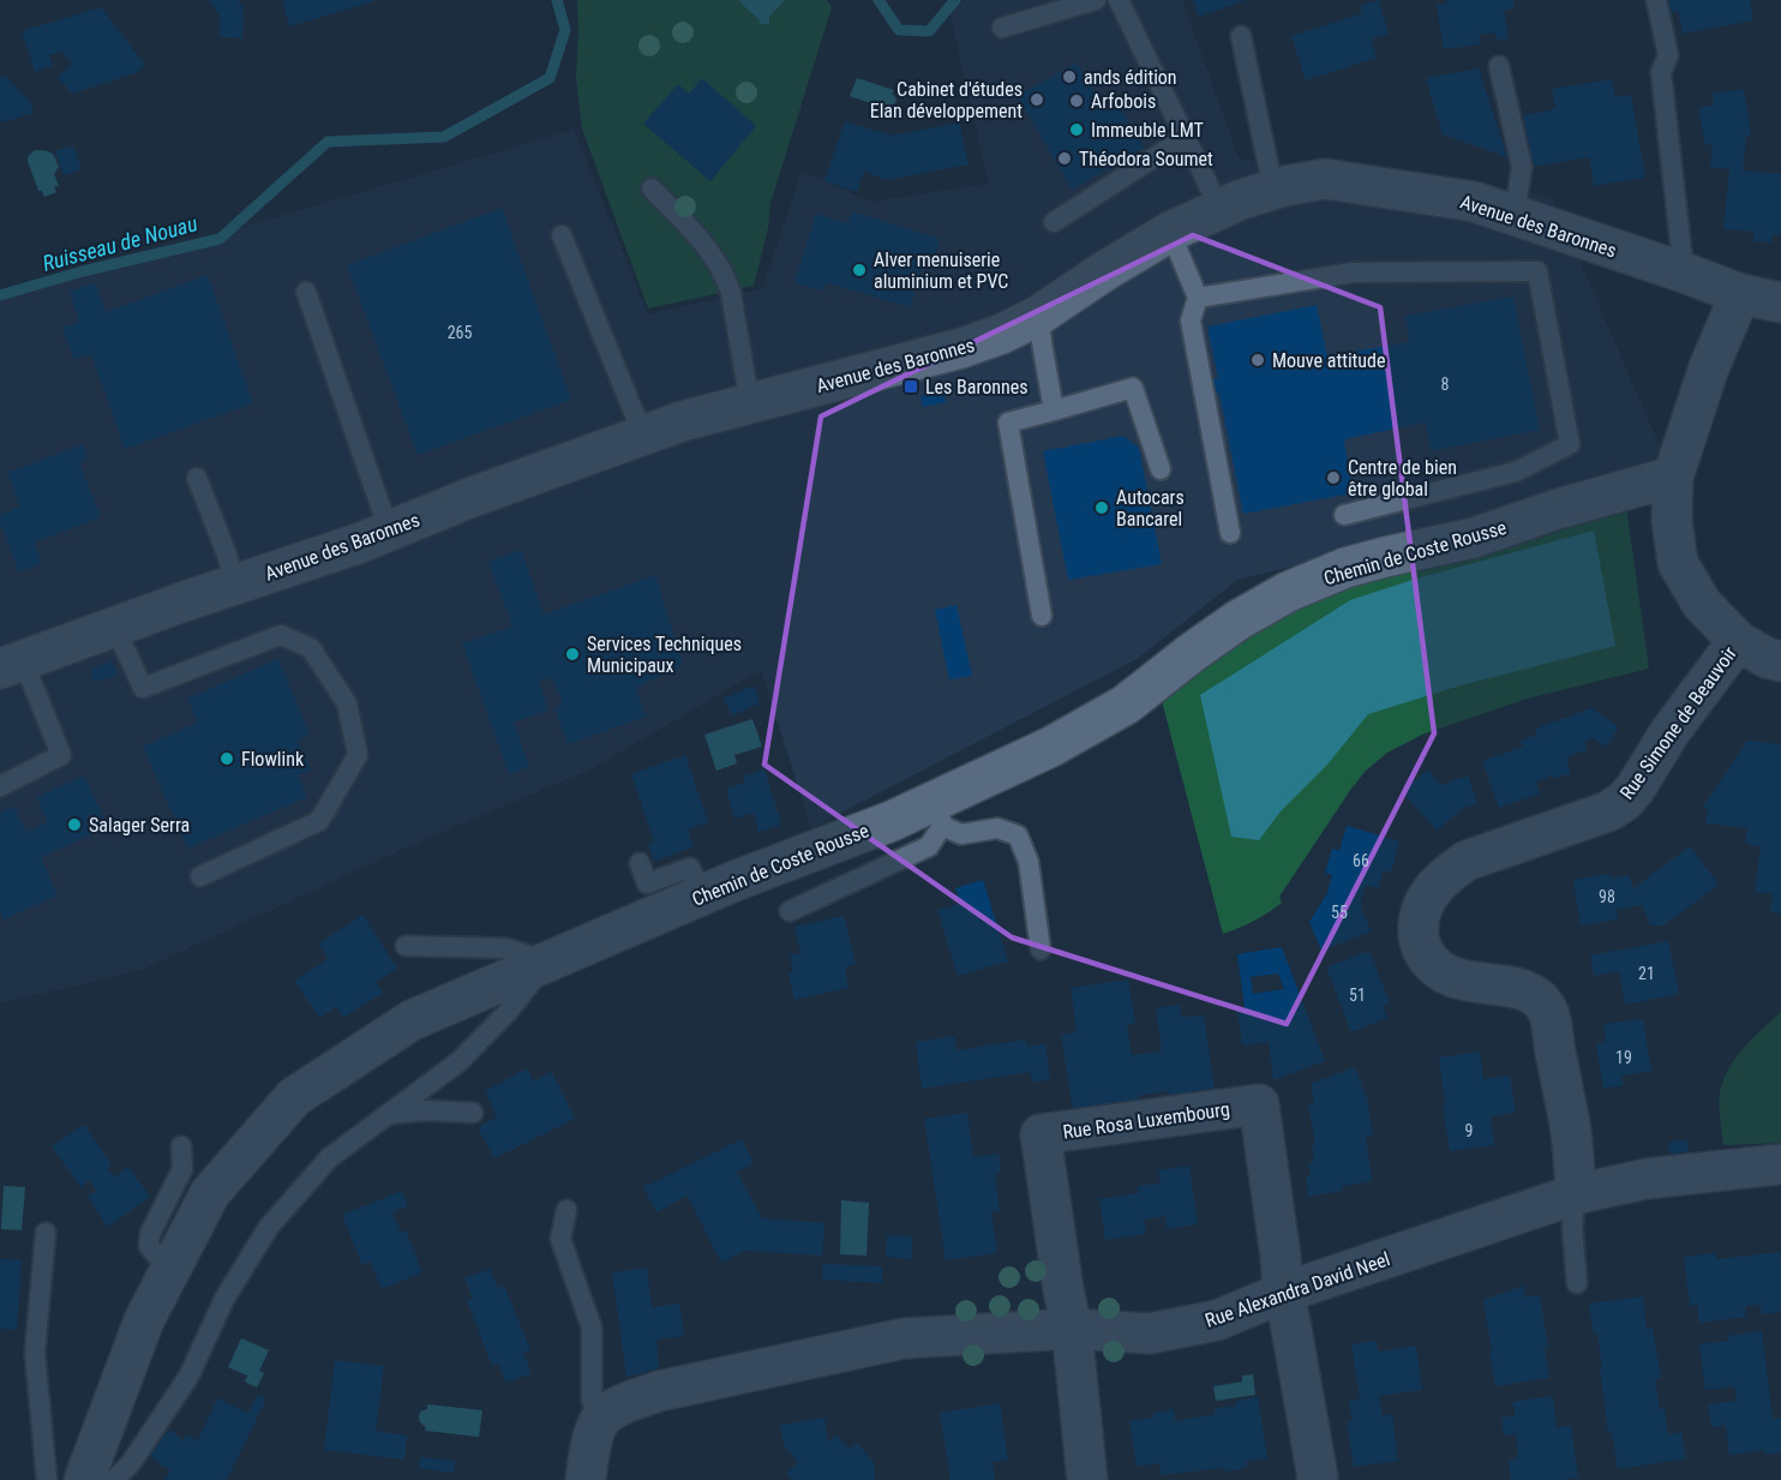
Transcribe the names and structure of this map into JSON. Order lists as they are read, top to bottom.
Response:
{
  "streets": {
    "street": [
      "Avenue des Baronnes",
      "Chemin de Coste Rousse",
      "Rue Simone de Beauvoir",
      "Rue Rosa Luxembourg",
      "Rue Alexandra David Neel"
    ]
  },
  "crossings": [
    ["Rue Simone de Beauvoir", "Rue Alexandra David Neel"],
    ["Rue Rosa Luxembourg", "Rue Alexandra David Neel"]
  ],
  "water": ["Ruisseau de Nouau"],
  "places": {
    "other": [
      "ands édition",
      "Cabinet d'études Elan développement",
      "Arfobois",
      "Immeuble LMT",
      "Théodora Soumet",
      "Alver menuiserie aluminium et PVC",
      "Mouve attitude",
      "Centre de bien être global",
      "Autocars Bancarel",
      "Services Techniques Municipaux",
      "Flowlink",
      "Salager Serra"
    ],
    "transit": ["Les Baronnes"]
  },
  "house_numbers": [
    "265",
    "8",
    "66",
    "98",
    "55",
    "21",
    "51",
    "19",
    "9"
  ]
}
